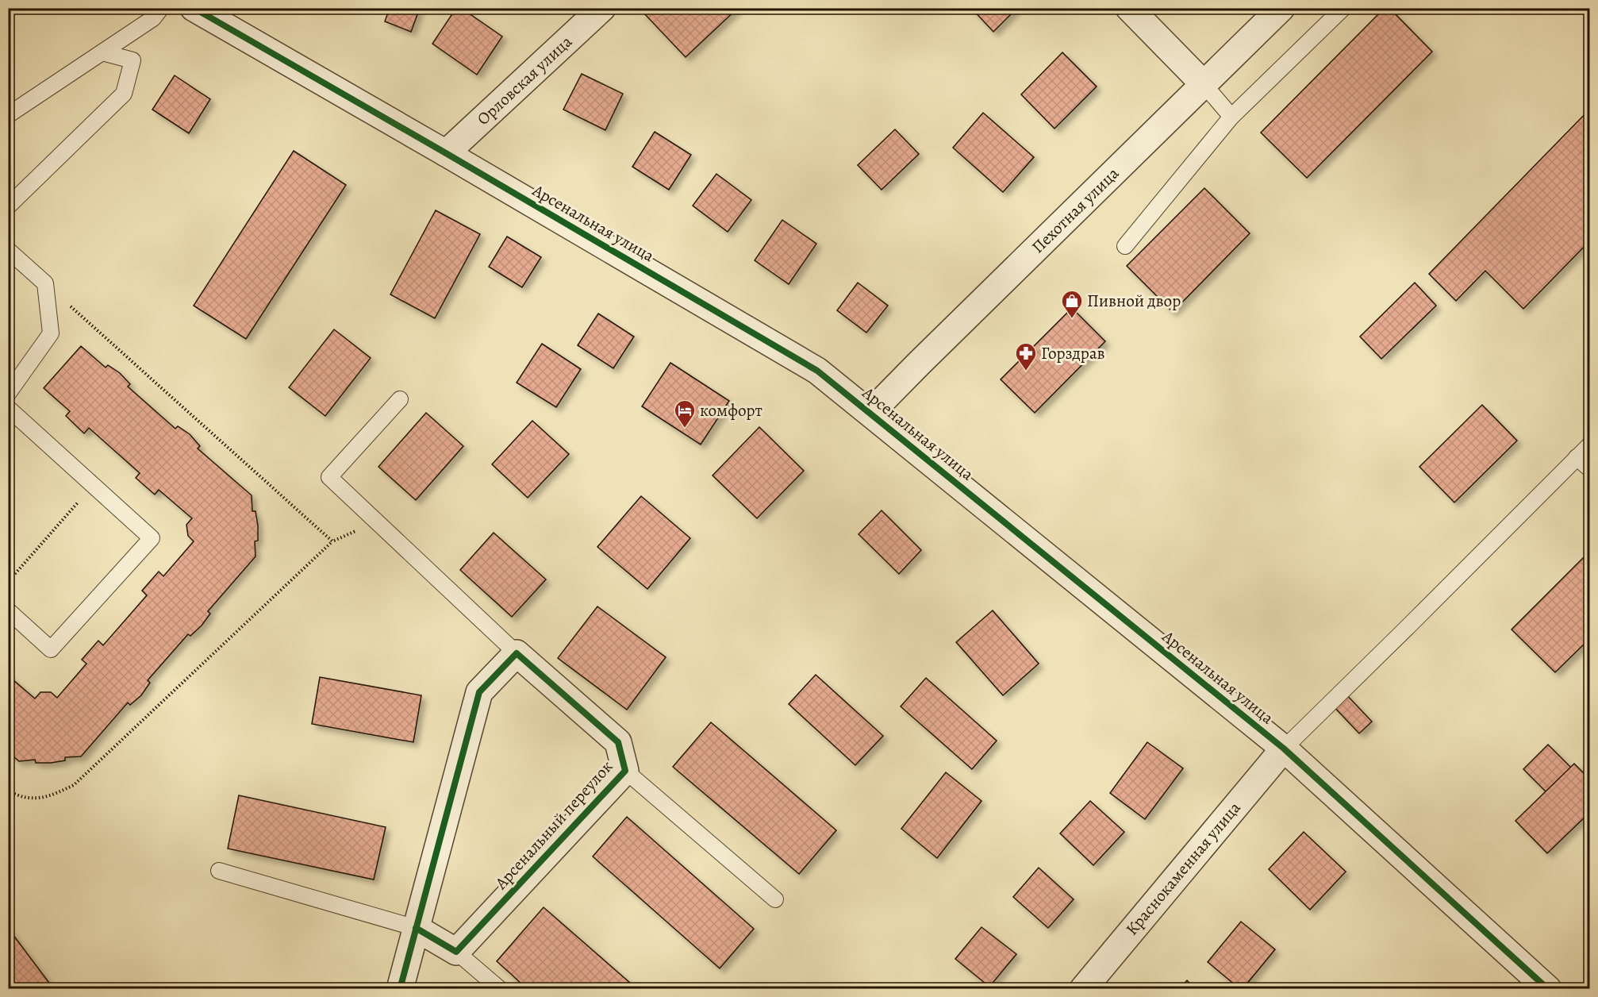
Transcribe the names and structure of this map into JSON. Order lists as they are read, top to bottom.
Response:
{
  "streets": {
    "street": [
      "Орловская улица",
      "Пехотная улица",
      "Арсенальная улица",
      "Арсенальный переулок",
      "Краснокаменная улица"
    ]
  },
  "crossings": [
    ["Орловская улица", "Арсенальная улица"],
    ["Пехотная улица", "Арсенальная улица"],
    ["Арсенальная улица", "Краснокаменная улица"]
  ],
  "places": {
    "shop": ["Пивной двор"],
    "pharmacy": ["Горздрав"],
    "hotel": ["комфорт"]
  }
}
